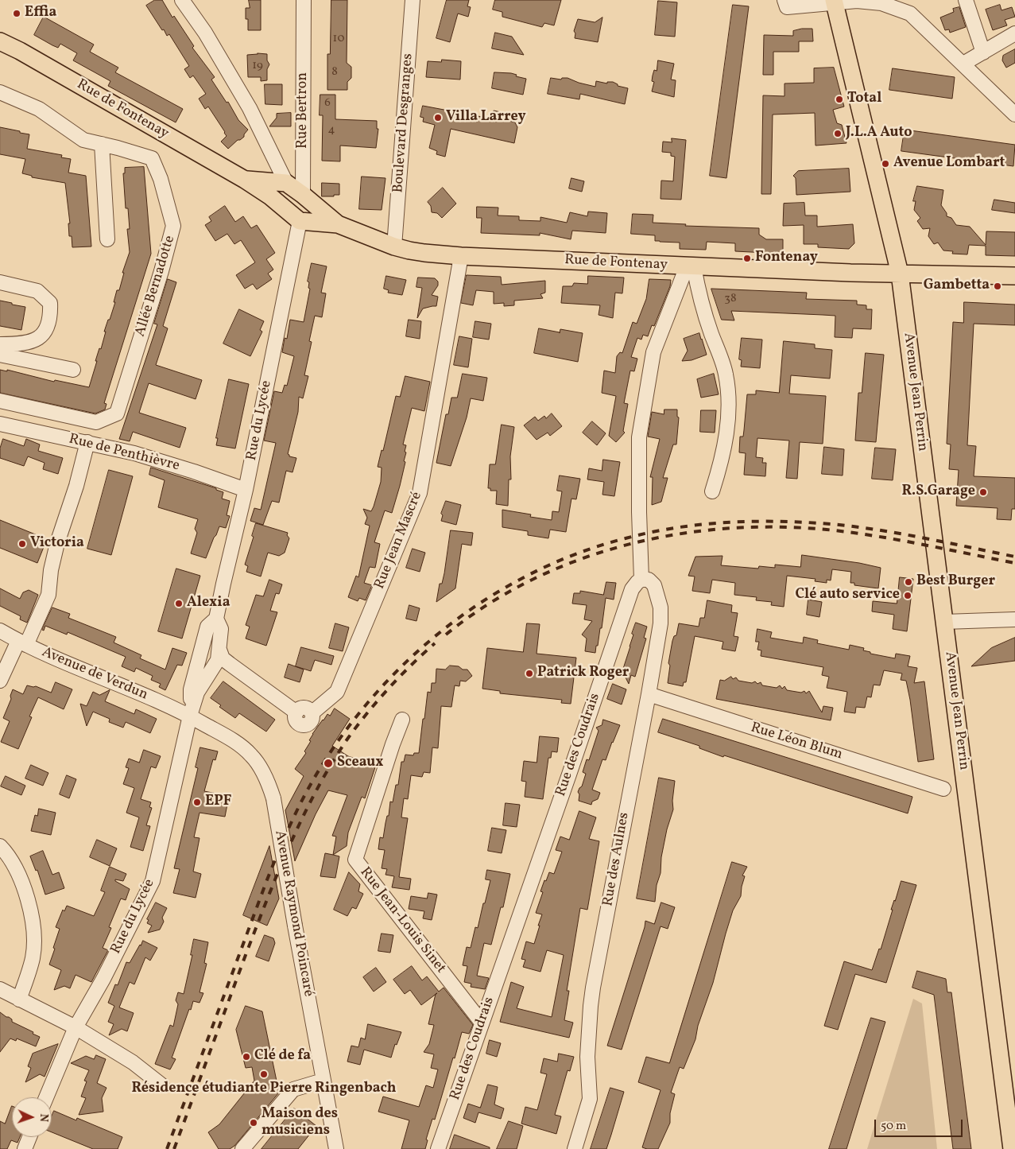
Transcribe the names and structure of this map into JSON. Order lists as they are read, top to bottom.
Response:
{
  "streets": {
    "main road": ["Rue de Fontenay", "Rue Bertron", "Avenue Jean Perrin"],
    "street": [
      "Boulevard Desgranges",
      "Allée Bernadotte",
      "Rue du Lycée",
      "Rue de Penthièvre",
      "Rue Jean Mascré",
      "Avenue de Verdun",
      "Rue Léon Blum",
      "Rue des Coudrais",
      "Rue des Aulnes",
      "Avenue Raymond Poincaré",
      "Rue Jean-Louis Sinet"
    ]
  },
  "crossings": [
    ["Rue de Fontenay", "Rue Bertron"],
    ["Rue de Fontenay", "Boulevard Desgranges"],
    ["Rue de Fontenay", "Avenue Jean Perrin"],
    ["Rue de Fontenay", "Rue du Lycée"],
    ["Rue de Fontenay", "Rue Jean Mascré"],
    ["Rue Bertron", "Rue du Lycée"],
    ["Rue du Lycée", "Rue de Penthièvre"],
    ["Rue du Lycée", "Rue Jean Mascré"],
    ["Rue du Lycée", "Avenue de Verdun"],
    ["Rue du Lycée", "Avenue Raymond Poincaré"],
    ["Avenue de Verdun", "Avenue Raymond Poincaré"],
    ["Rue Léon Blum", "Rue des Aulnes"],
    ["Rue des Coudrais", "Rue des Aulnes"],
    ["Rue des Coudrais", "Rue Jean-Louis Sinet"]
  ],
  "places": [
    "Effia",
    "Total",
    "Villa Larrey",
    "J.L.A Auto",
    "Avenue Lombart",
    "Fontenay",
    "Gambetta",
    "R.S.Garage",
    "Victoria",
    "Best Burger",
    "Clé auto service",
    "Alexia",
    "Patrick Roger",
    "Sceaux",
    "EPF",
    "Clé de fa",
    "Résidence étudiante Pierre Ringenbach",
    "Maison des musiciens"
  ],
  "house_numbers": [
    "10",
    "19",
    "8",
    "6",
    "4",
    "38"
  ],
  "scale_bar": "50 m",
  "north": "right"
}
